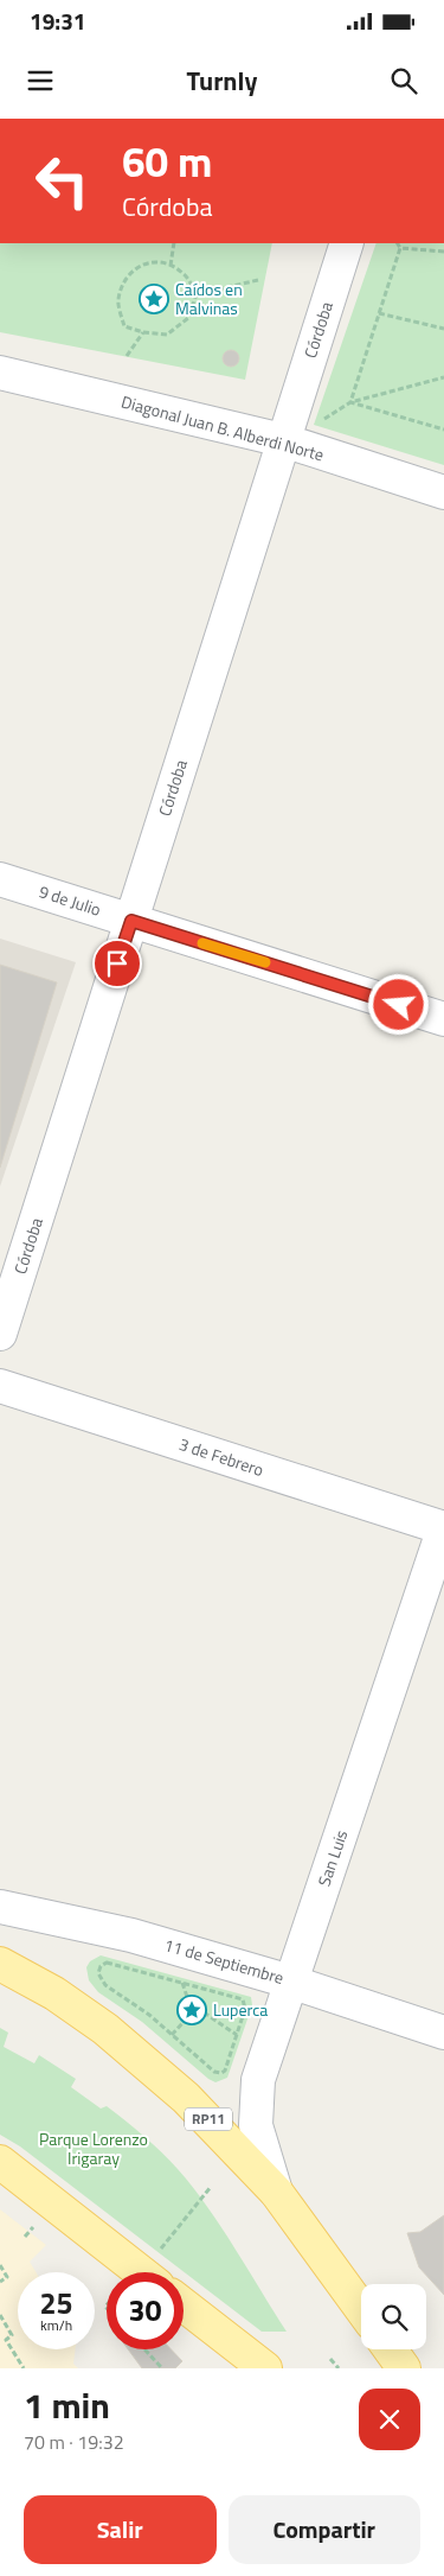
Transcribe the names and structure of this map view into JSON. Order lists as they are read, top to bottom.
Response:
{
  "streets": {
    "main road": ["RP11"],
    "street": [
      "Córdoba",
      "Diagonal Juan B. Alberdi Norte",
      "9 de Julio",
      "3 de Febrero",
      "San Luis",
      "11 de Septiembre"
    ]
  },
  "crossings": [
    ["Córdoba", "Diagonal Juan B. Alberdi Norte"],
    ["Córdoba", "9 de Julio"],
    ["3 de Febrero", "San Luis"],
    ["San Luis", "11 de Septiembre"],
    ["San Luis", "RP11"]
  ],
  "parks": ["Parque Lorenzo Irigaray"],
  "places": {
    "place": ["Caídos en Malvinas", "Luperca"]
  },
  "page": {
    "status": "19:31",
    "header": "Turnly",
    "turn": ["60 m", "Córdoba"],
    "speed": "25 km/h",
    "limit": "30",
    "heading": ["1 min", "70 m · 19:32"],
    "buttons": ["Salir", "Compartir"]
  }
}
